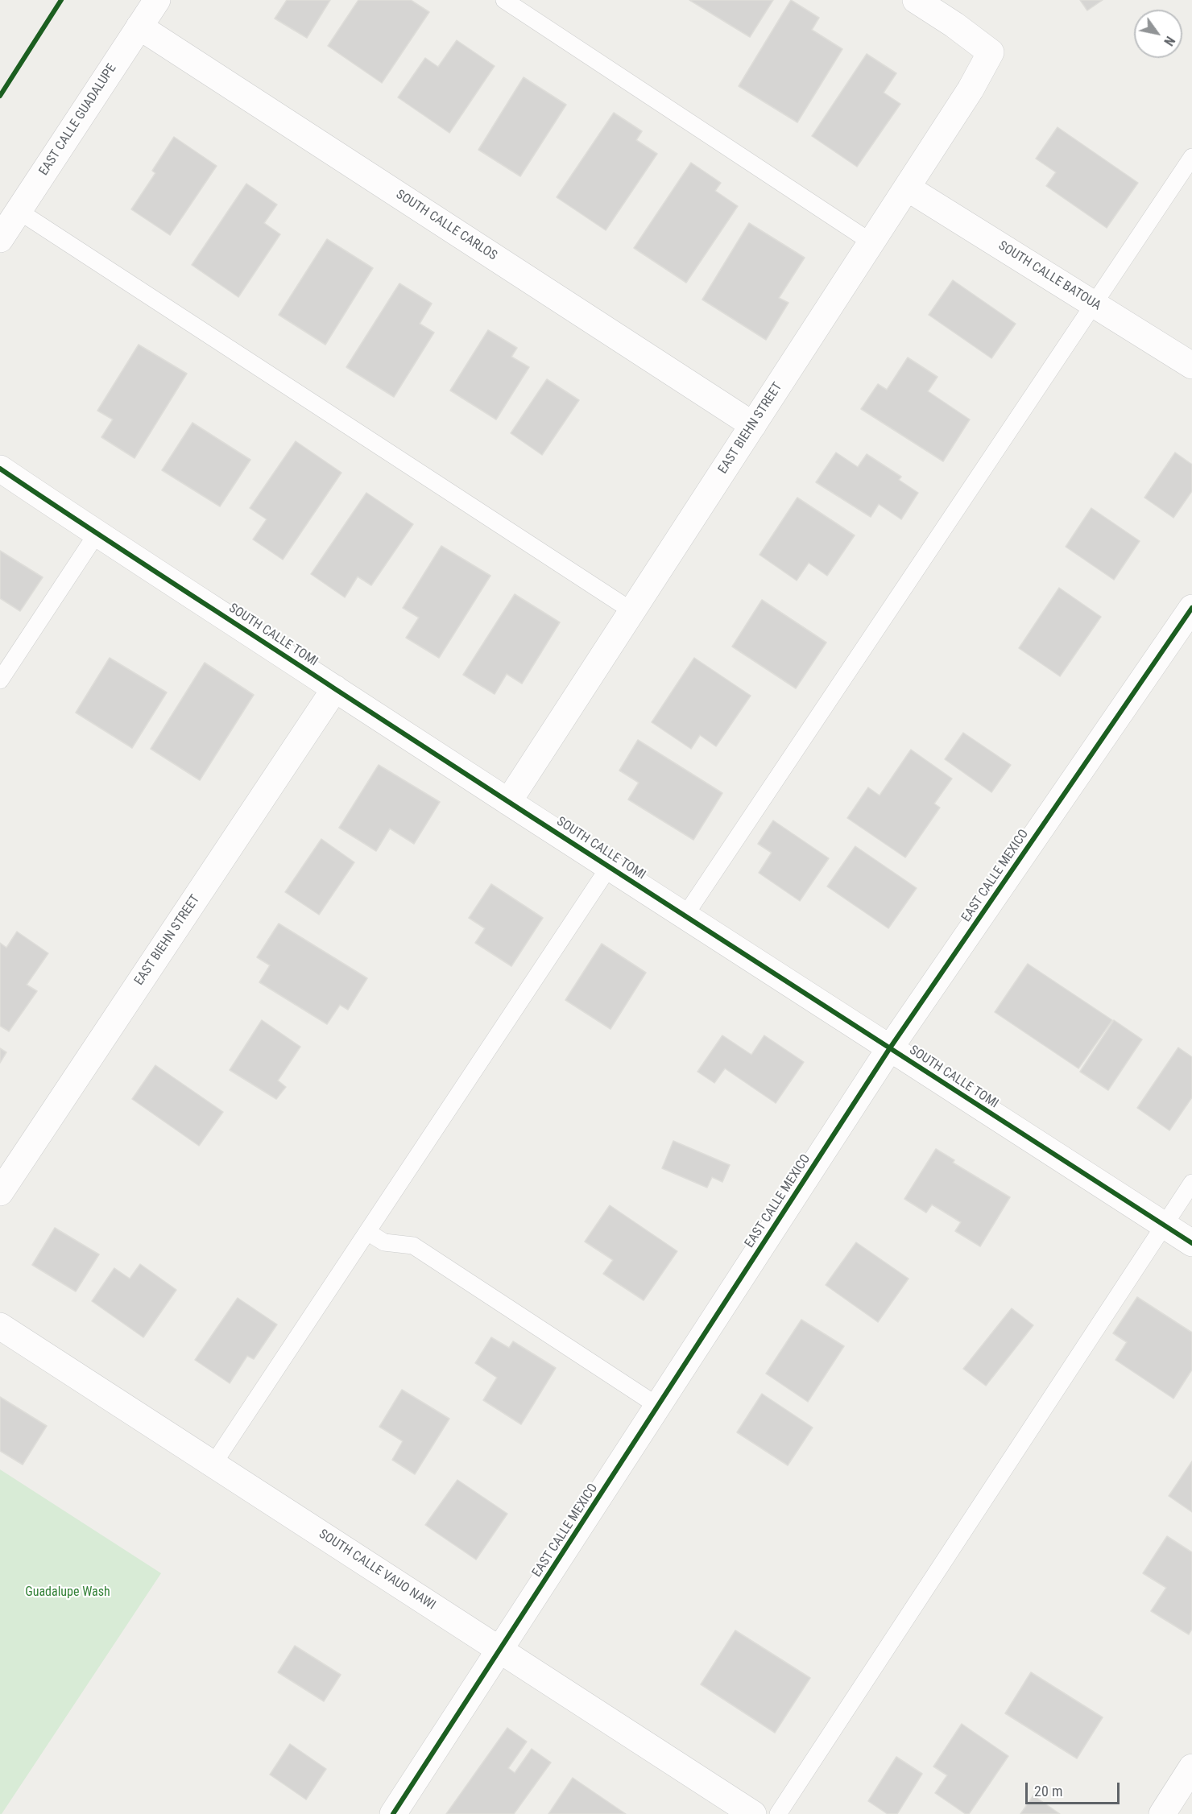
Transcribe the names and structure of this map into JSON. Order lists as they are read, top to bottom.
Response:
{
  "streets": {
    "street": [
      "EAST CALLE GUADALUPE",
      "SOUTH CALLE CARLOS",
      "SOUTH CALLE BATOUA",
      "EAST BIEHN STREET",
      "SOUTH CALLE TOMI",
      "EAST CALLE MEXICO",
      "SOUTH CALLE VAUO NAWI"
    ]
  },
  "crossings": [
    ["EAST CALLE GUADALUPE", "SOUTH CALLE CARLOS"],
    ["SOUTH CALLE CARLOS", "EAST BIEHN STREET"],
    ["SOUTH CALLE BATOUA", "EAST BIEHN STREET"],
    ["EAST BIEHN STREET", "SOUTH CALLE TOMI"],
    ["SOUTH CALLE TOMI", "EAST CALLE MEXICO"],
    ["EAST CALLE MEXICO", "SOUTH CALLE VAUO NAWI"]
  ],
  "parks": ["Guadalupe Wash"],
  "scale_bar": "20 m",
  "north": "bottom right"
}
